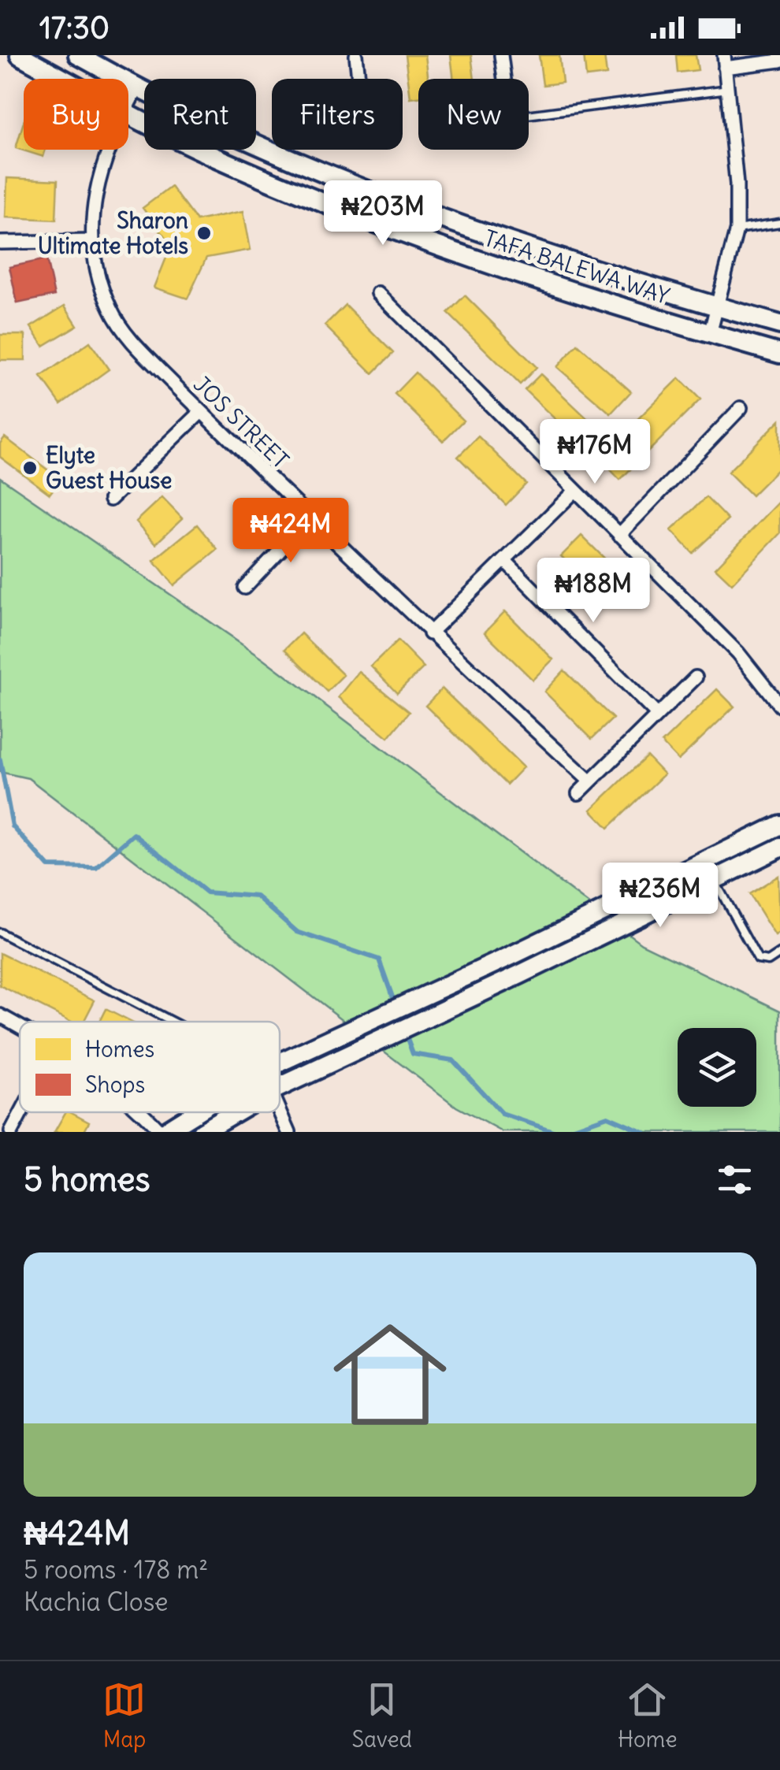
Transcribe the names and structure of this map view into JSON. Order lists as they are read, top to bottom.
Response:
{
  "streets": {
    "main road": ["TAFA BALEWA WAY"],
    "street": ["JOS STREET"]
  },
  "crossings": [
    ["TAFA BALEWA WAY", "JOS STREET"]
  ],
  "places": ["Sharon Ultimate Hotels", "Elyte Guest House"],
  "legend": ["Homes", "Shops"],
  "page": {
    "status": "17:30",
    "chip": [
      "Buy",
      "Rent",
      "Filters",
      "New"
    ],
    "price": [
      "₦203M",
      "₦176M",
      "₦424M",
      "₦188M",
      "₦236M"
    ],
    "heading": "5 homes",
    "list": [
      {
        "name": "₦424M",
        "note": "5 rooms · 178 m² · Kachia Close"
      }
    ],
    "tabs": ["Map", "Saved", "Home"]
  }
}
